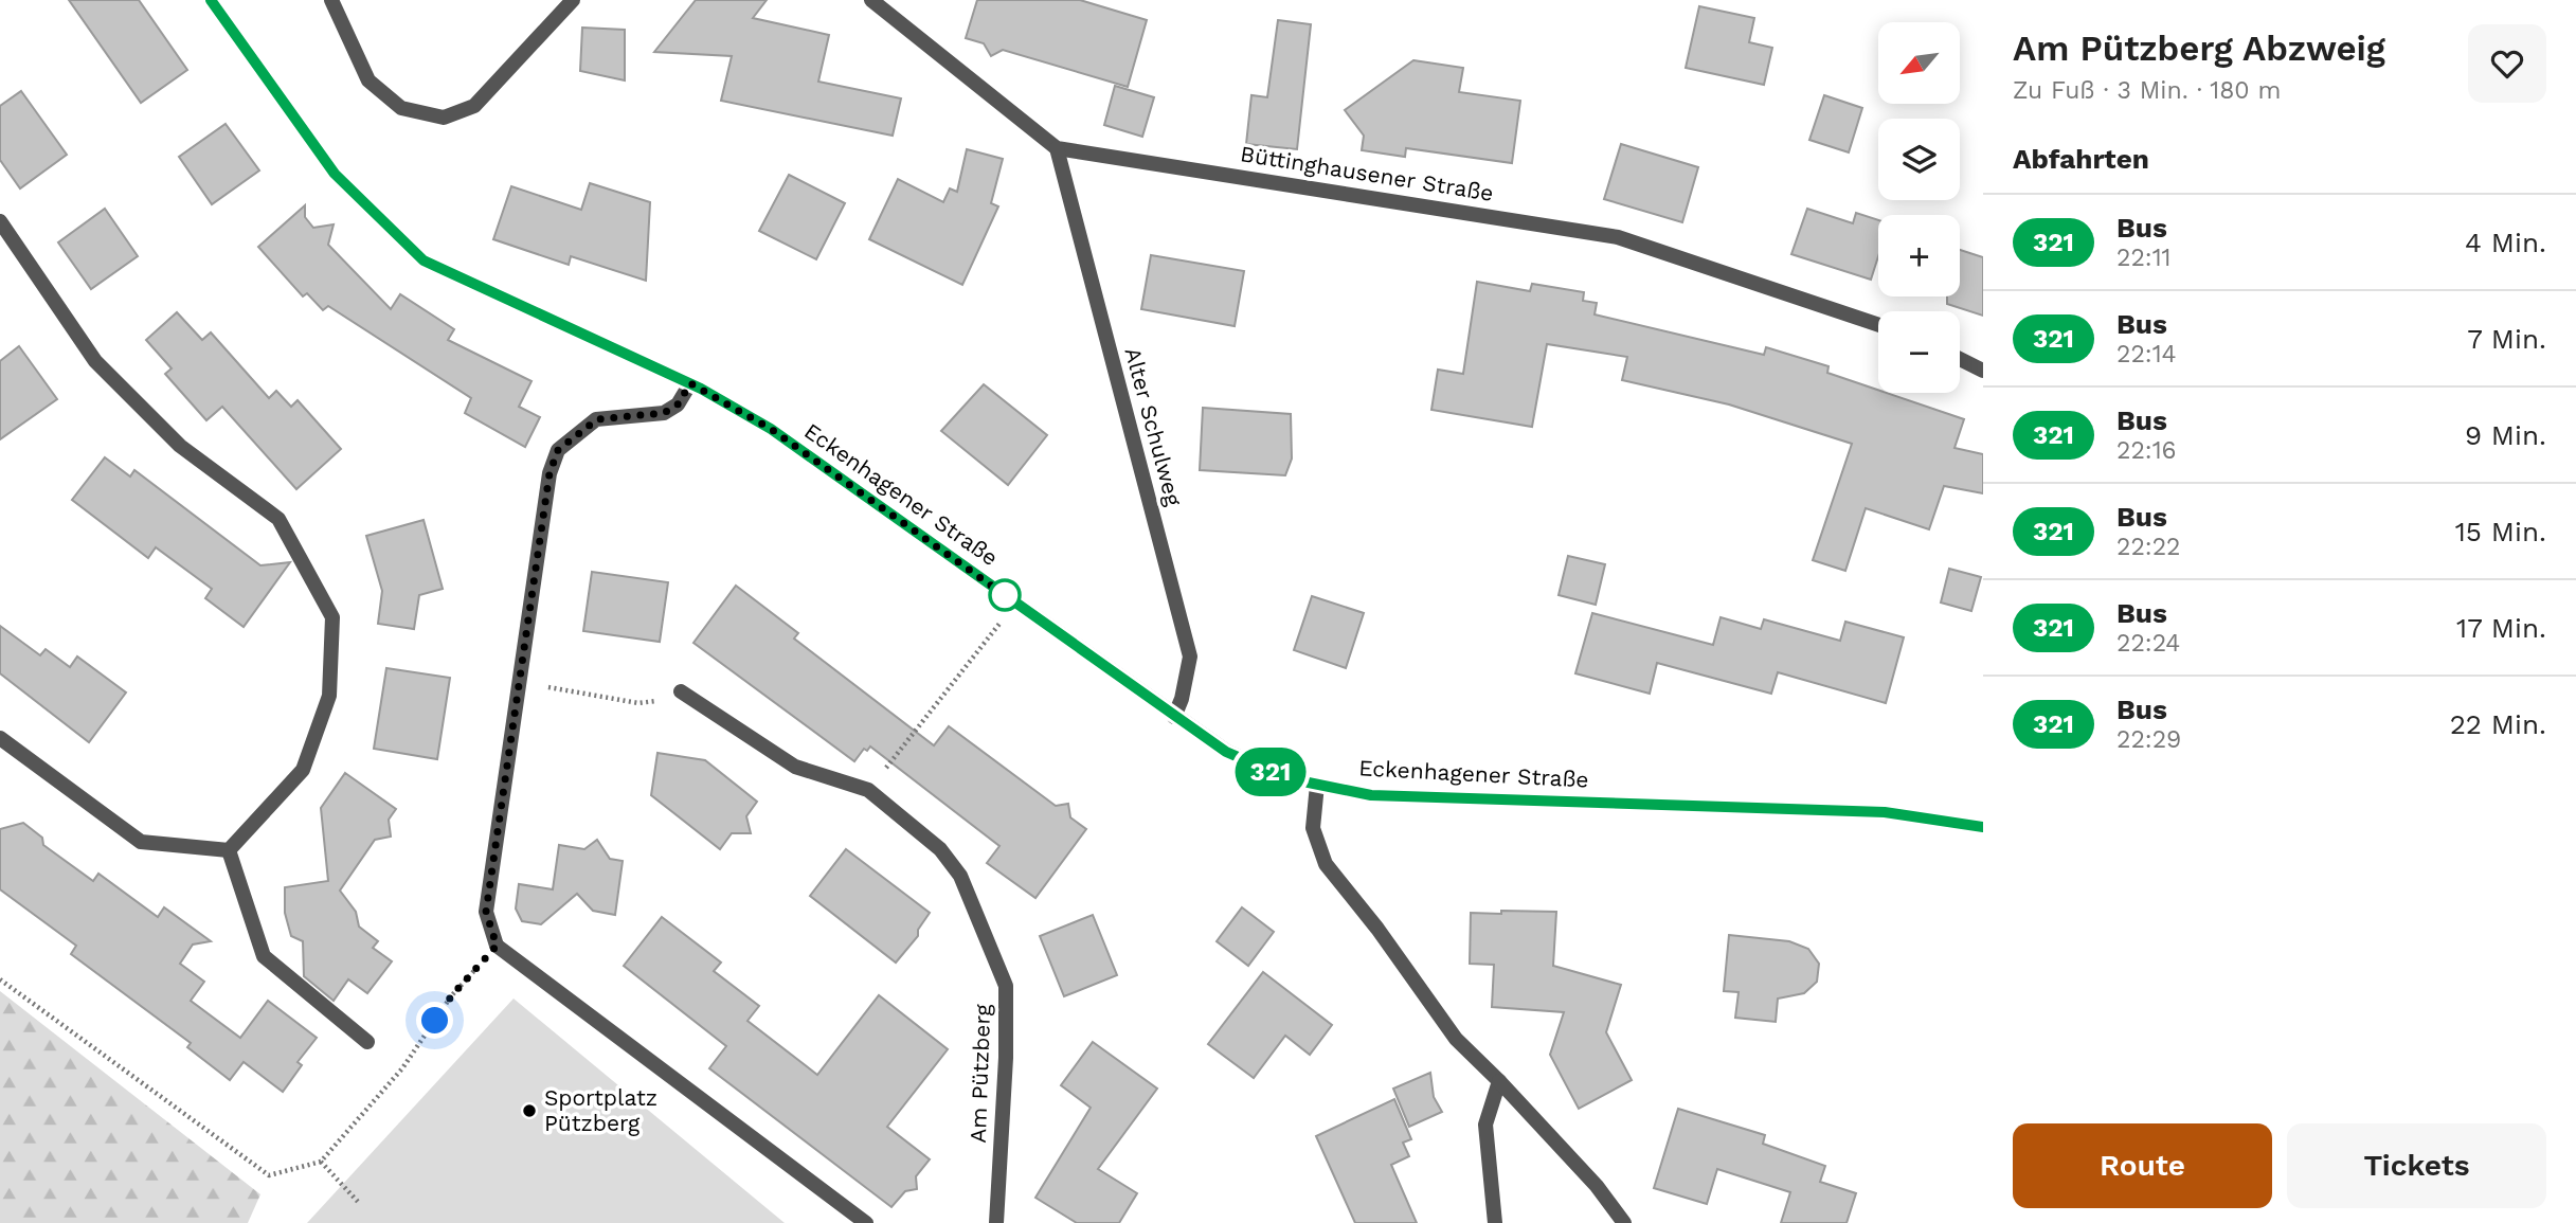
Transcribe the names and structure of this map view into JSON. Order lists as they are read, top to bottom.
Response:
{
  "streets": {
    "main road": ["Eckenhagener Straße"],
    "street": ["Büttinghausener Straße", "Alter Schulweg", "Am Pützberg"]
  },
  "crossings": [
    ["Büttinghausener Straße", "Alter Schulweg"],
    ["Alter Schulweg", "Eckenhagener Straße"]
  ],
  "places": ["Sportplatz Pützberg"],
  "lines": ["bus line 321"],
  "north": "bottom left",
  "page": {
    "on_map": "321",
    "heading": [
      ["Am Pützberg Abzweig", "Zu Fuß · 3 Min. · 180 m"],
      "Abfahrten"
    ],
    "map_buttons": ["+", "−"],
    "list": [
      {
        "mark": "321",
        "name": "Bus",
        "note": "22:11",
        "value": "4 Min."
      },
      {
        "mark": "321",
        "name": "Bus",
        "note": "22:14",
        "value": "7 Min."
      },
      {
        "mark": "321",
        "name": "Bus",
        "note": "22:16",
        "value": "9 Min."
      },
      {
        "mark": "321",
        "name": "Bus",
        "note": "22:22",
        "value": "15 Min."
      },
      {
        "mark": "321",
        "name": "Bus",
        "note": "22:24",
        "value": "17 Min."
      },
      {
        "mark": "321",
        "name": "Bus",
        "note": "22:29",
        "value": "22 Min."
      }
    ],
    "buttons": ["Route", "Tickets"]
  }
}
